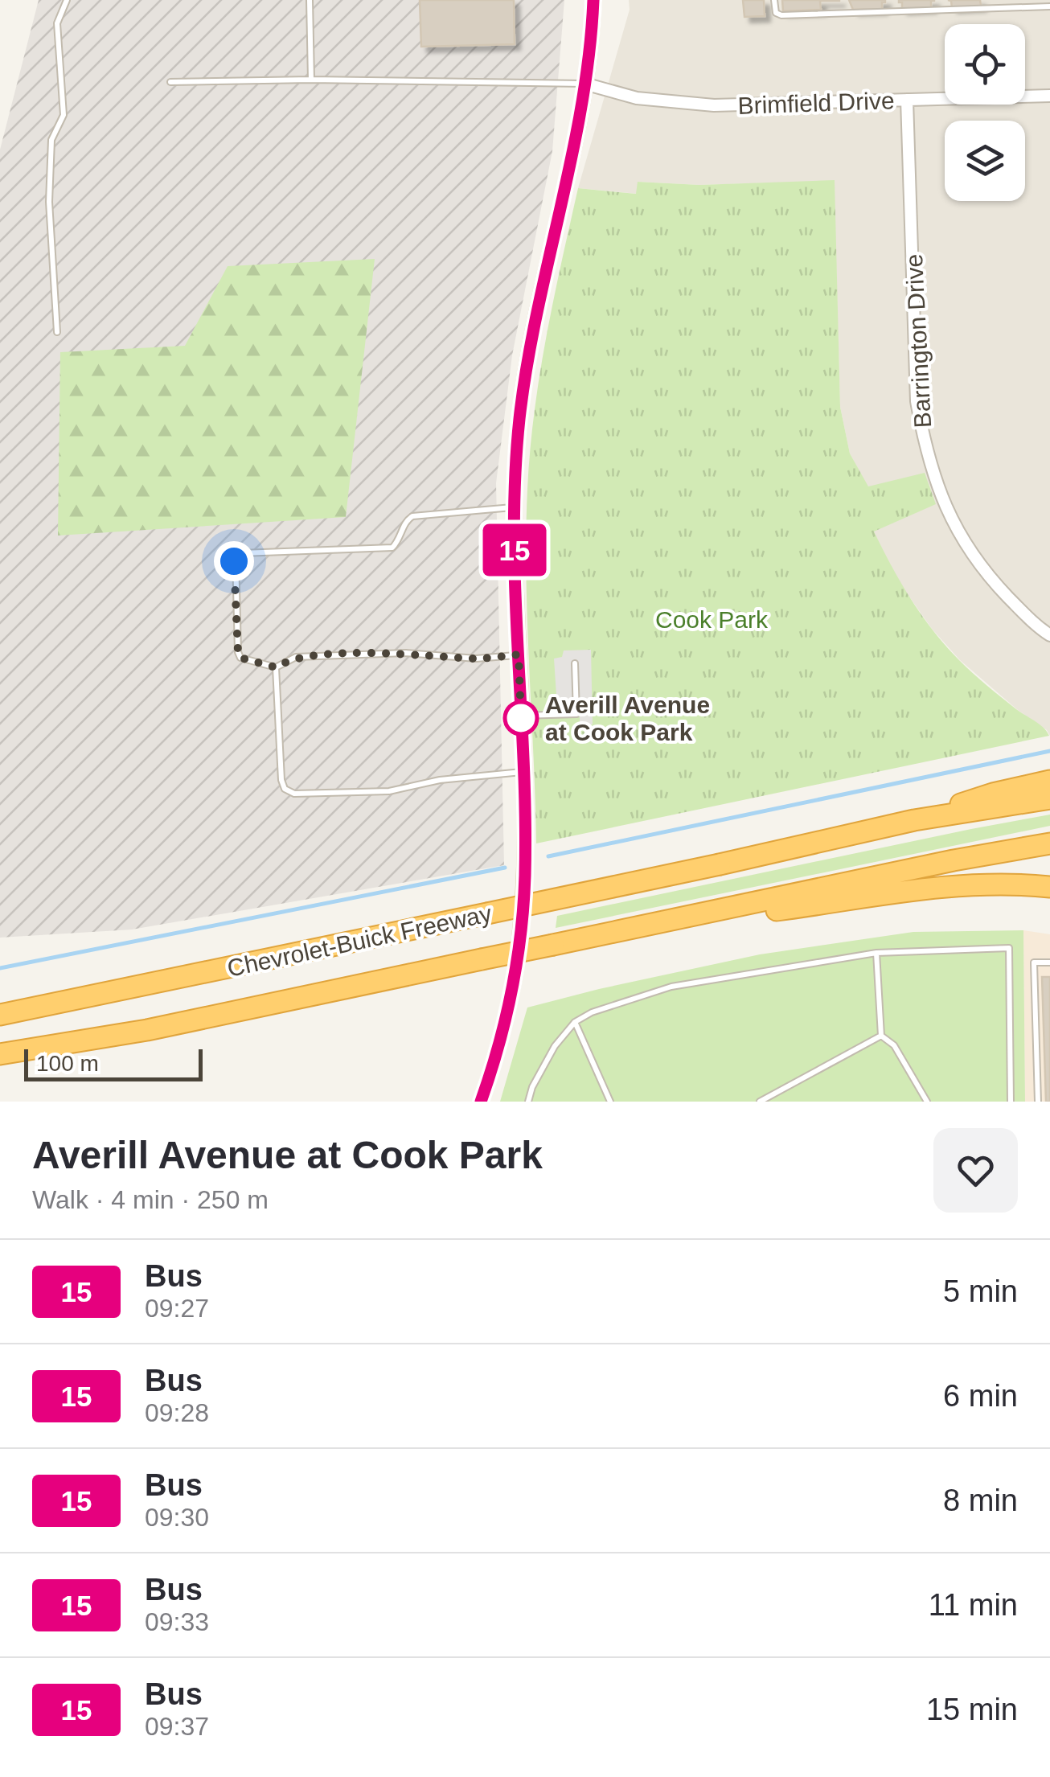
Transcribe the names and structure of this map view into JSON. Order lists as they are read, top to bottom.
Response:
{
  "streets": {
    "highway": ["Chevrolet-Buick Freeway"],
    "street": ["Brimfield Drive", "Barrington Drive"]
  },
  "crossings": [
    ["Brimfield Drive", "Barrington Drive"]
  ],
  "parks": ["Cook Park"],
  "places": ["Averill Avenue at Cook Park"],
  "lines": ["bus line 15"],
  "scale_bar": "100 m",
  "page": {
    "on_map": "15",
    "scale": "100 m",
    "heading": ["Averill Avenue at Cook Park", "Walk · 4 min · 250 m"],
    "list": [
      {
        "mark": "15",
        "name": "Bus",
        "note": "09:27",
        "value": "5 min"
      },
      {
        "mark": "15",
        "name": "Bus",
        "note": "09:28",
        "value": "6 min"
      },
      {
        "mark": "15",
        "name": "Bus",
        "note": "09:30",
        "value": "8 min"
      },
      {
        "mark": "15",
        "name": "Bus",
        "note": "09:33",
        "value": "11 min"
      },
      {
        "mark": "15",
        "name": "Bus",
        "note": "09:37",
        "value": "15 min"
      }
    ]
  }
}
